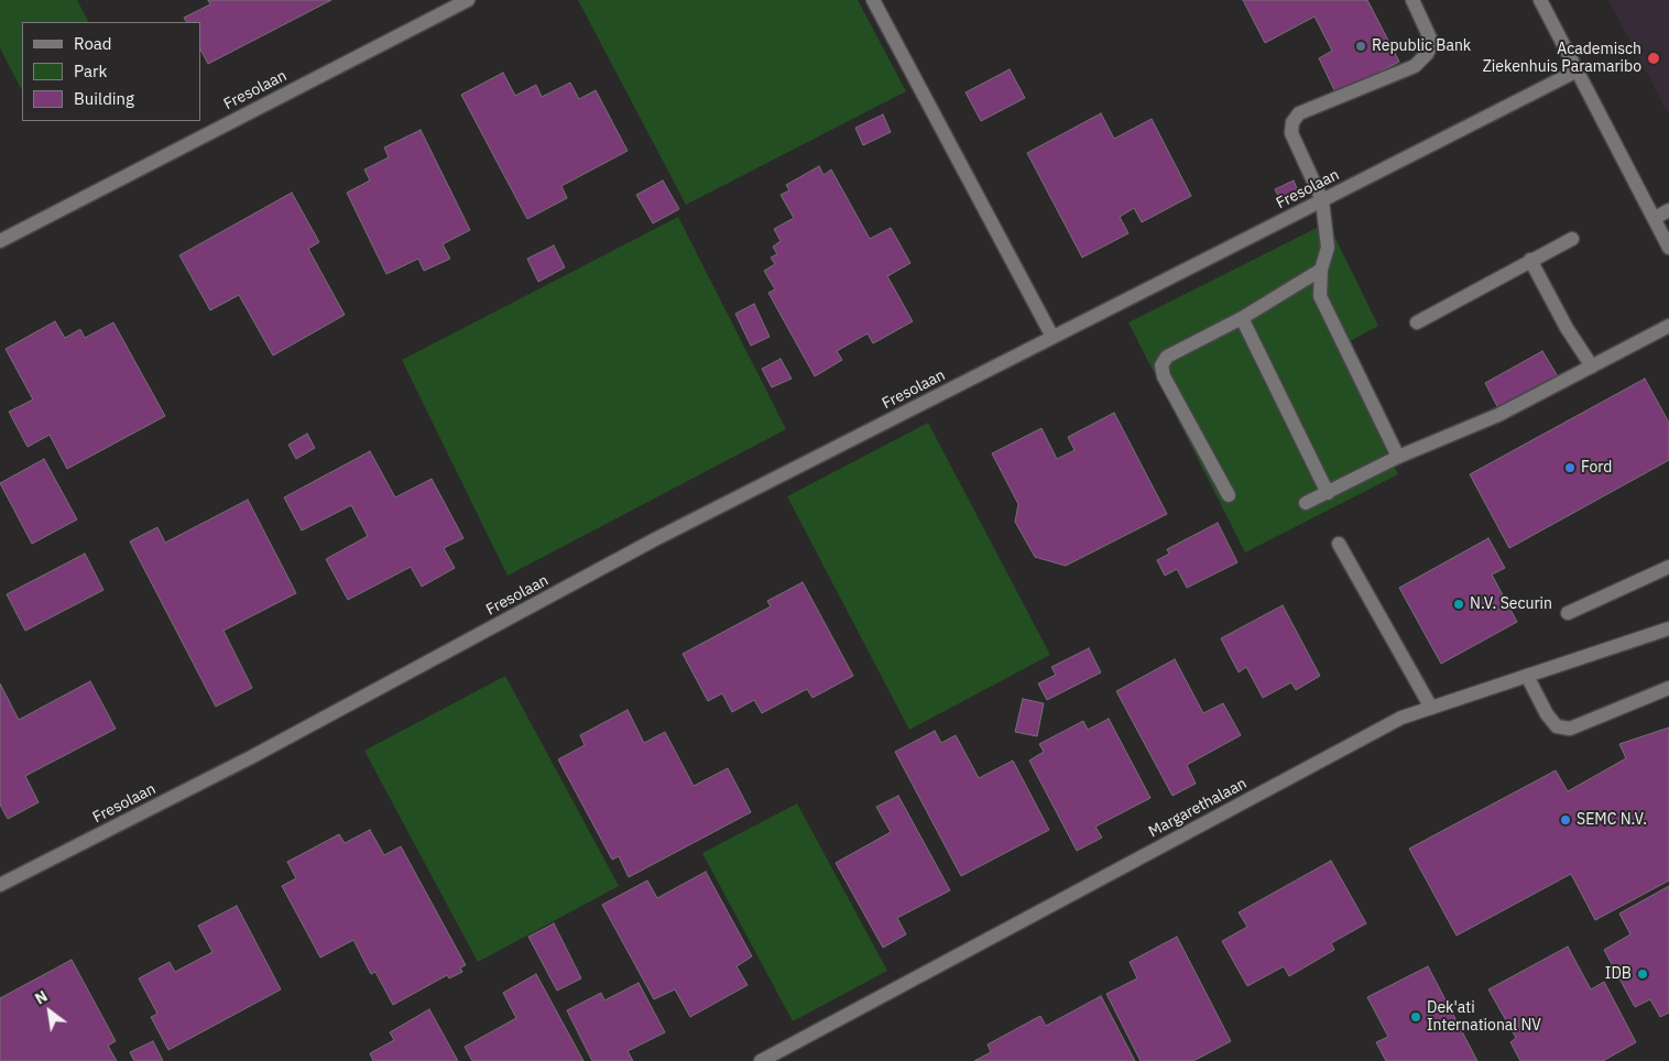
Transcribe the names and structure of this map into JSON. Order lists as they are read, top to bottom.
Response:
{
  "streets": {
    "street": ["Fresolaan", "Margarethalaan"]
  },
  "places": [
    "Republic Bank",
    "Academisch Ziekenhuis Paramaribo",
    "Ford",
    "N.V. Securin",
    "SEMC N.V.",
    "IDB",
    "Dek'ati International NV"
  ],
  "legend": ["Road", "Park", "Building"],
  "north": "top left"
}
